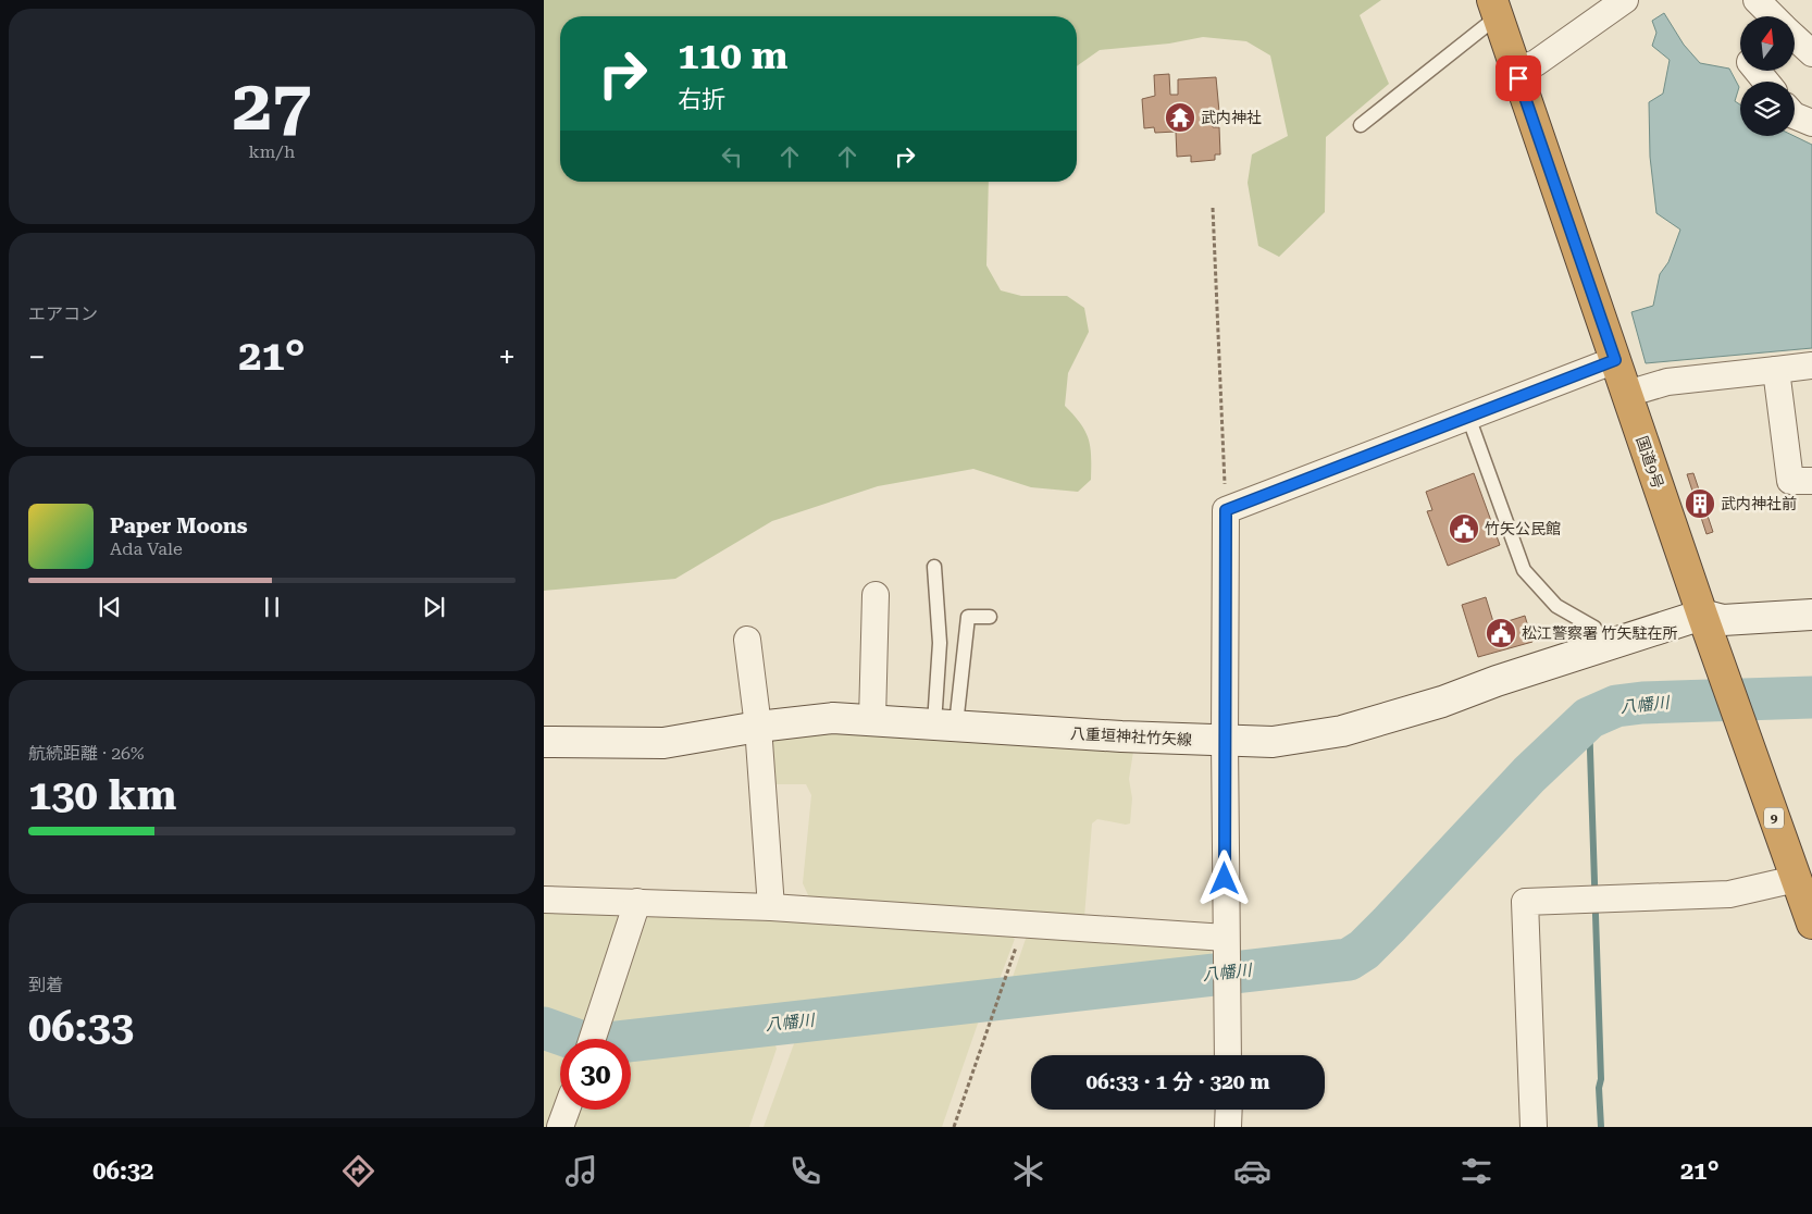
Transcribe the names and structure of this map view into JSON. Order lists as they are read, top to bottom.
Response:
{
  "streets": {
    "highway": ["国道9号", "9"],
    "main road": ["八重垣神社竹矢線"]
  },
  "crossings": [
    ["国道9号", "八重垣神社竹矢線"]
  ],
  "water": ["八幡川"],
  "places": {
    "temple": ["武内神社"],
    "building": ["武内神社前"],
    "public building": ["竹矢公民館", "松江警察署 竹矢駐在所"]
  },
  "north": "top",
  "page": {
    "tile": [
      ["27", "km/h"],
      "エアコン",
      ["航続距離 · 26%", "130 km"],
      ["到着", "06:33"]
    ],
    "turn": ["110 m", "右折"],
    "heat": ["−", "21°", "+"],
    "song": ["Paper Moons", "Ada Vale"],
    "limit": "30",
    "trip": "06:33 · 1 分 · 320 m",
    "tabs": ["06:32", "21°"]
  }
}
